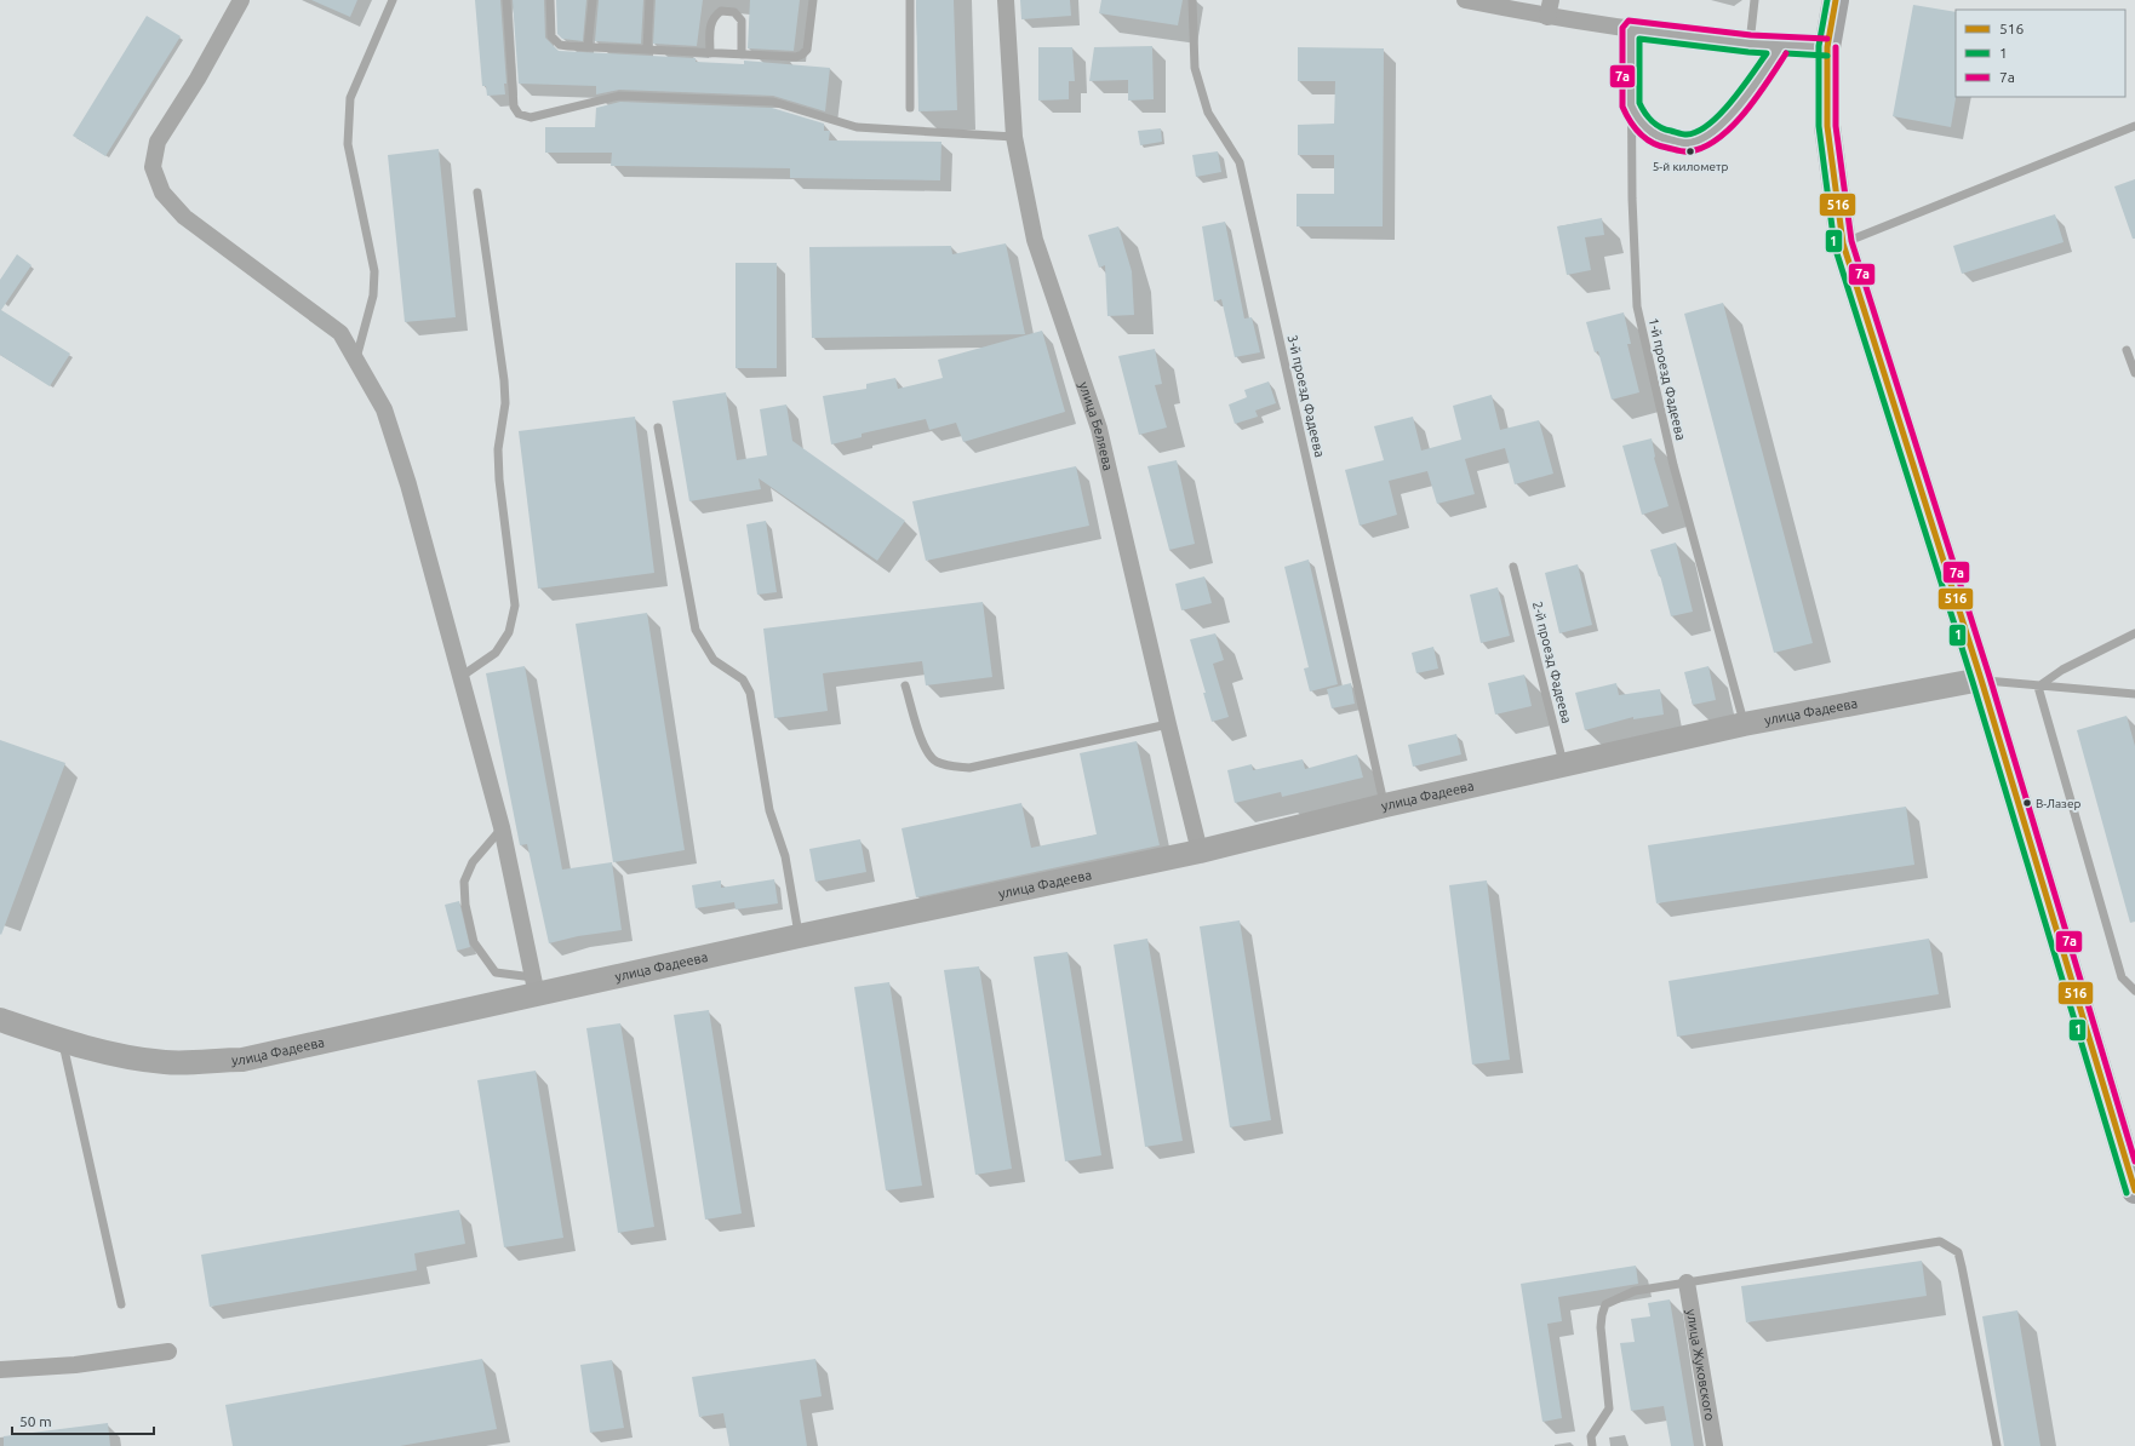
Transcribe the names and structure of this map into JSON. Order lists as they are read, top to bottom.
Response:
{
  "streets": {
    "main road": ["улица Фадеева"],
    "street": ["улица Беляева", "улица Жуковского"],
    "lane": ["1-й проезд Фадеева", "3-й проезд Фадеева", "2-й проезд Фадеева"]
  },
  "crossings": [
    ["1-й проезд Фадеева", "улица Фадеева"],
    ["3-й проезд Фадеева", "улица Фадеева"],
    ["улица Беляева", "улица Фадеева"],
    ["2-й проезд Фадеева", "улица Фадеева"]
  ],
  "places": ["5-й километр", "В-Лазер"],
  "lines": ["transit line 516", "transit line 1", "transit line 7а"],
  "legend": ["516", "1", "7а"],
  "scale_bar": "50 m"
}
